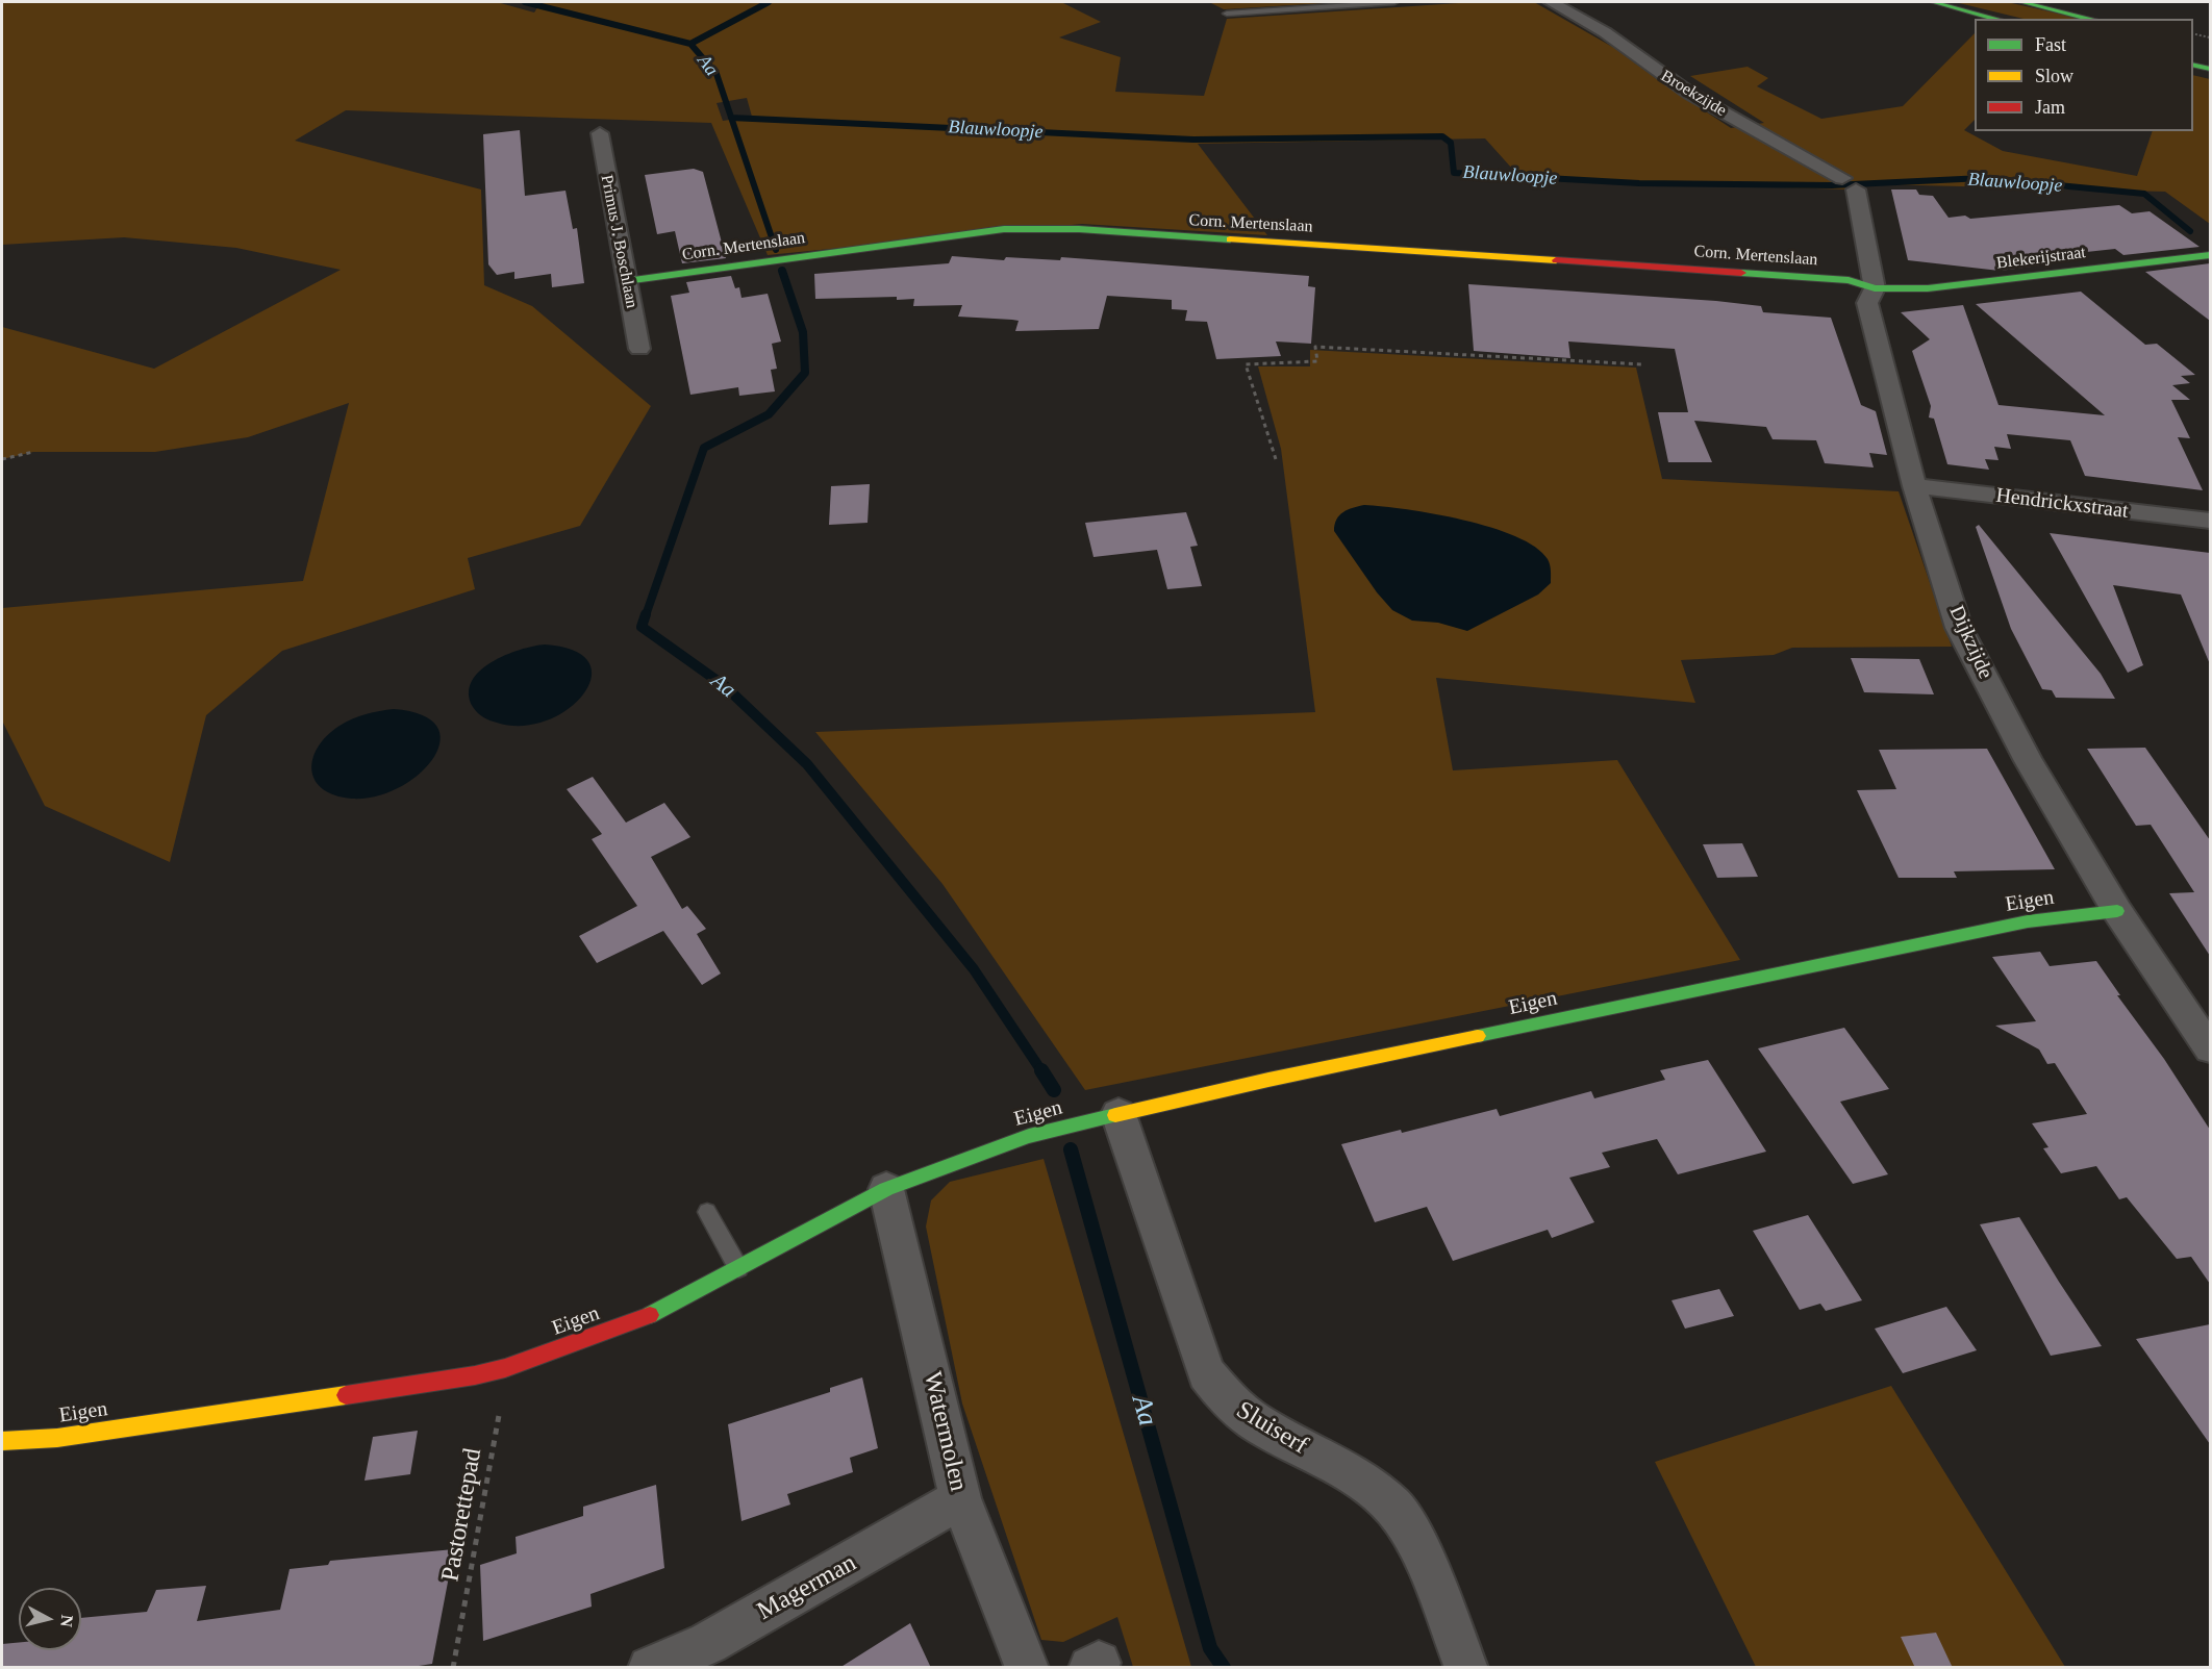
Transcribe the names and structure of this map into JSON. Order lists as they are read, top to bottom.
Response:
{
  "streets": {
    "street": [
      "Broekzijde",
      "Corn. Mertenslaan",
      "Primus J. Boschlaan",
      "Blekerijstraat",
      "Hendrickxstraat",
      "Dijkzijde",
      "Eigen",
      "Sluiserf",
      "Watermolen",
      "Magerman"
    ],
    "path": ["Pastorettepad"]
  },
  "crossings": [
    ["Broekzijde", "Dijkzijde"],
    ["Corn. Mertenslaan", "Primus J. Boschlaan"],
    ["Corn. Mertenslaan", "Blekerijstraat"],
    ["Corn. Mertenslaan", "Dijkzijde"],
    ["Blekerijstraat", "Dijkzijde"],
    ["Hendrickxstraat", "Dijkzijde"],
    ["Dijkzijde", "Eigen"],
    ["Eigen", "Sluiserf"],
    ["Eigen", "Watermolen"],
    ["Eigen", "Pastorettepad"],
    ["Watermolen", "Magerman"]
  ],
  "water": ["Aa", "Blauwloopje"],
  "legend": ["Fast", "Slow", "Jam"],
  "north": "right"
}
